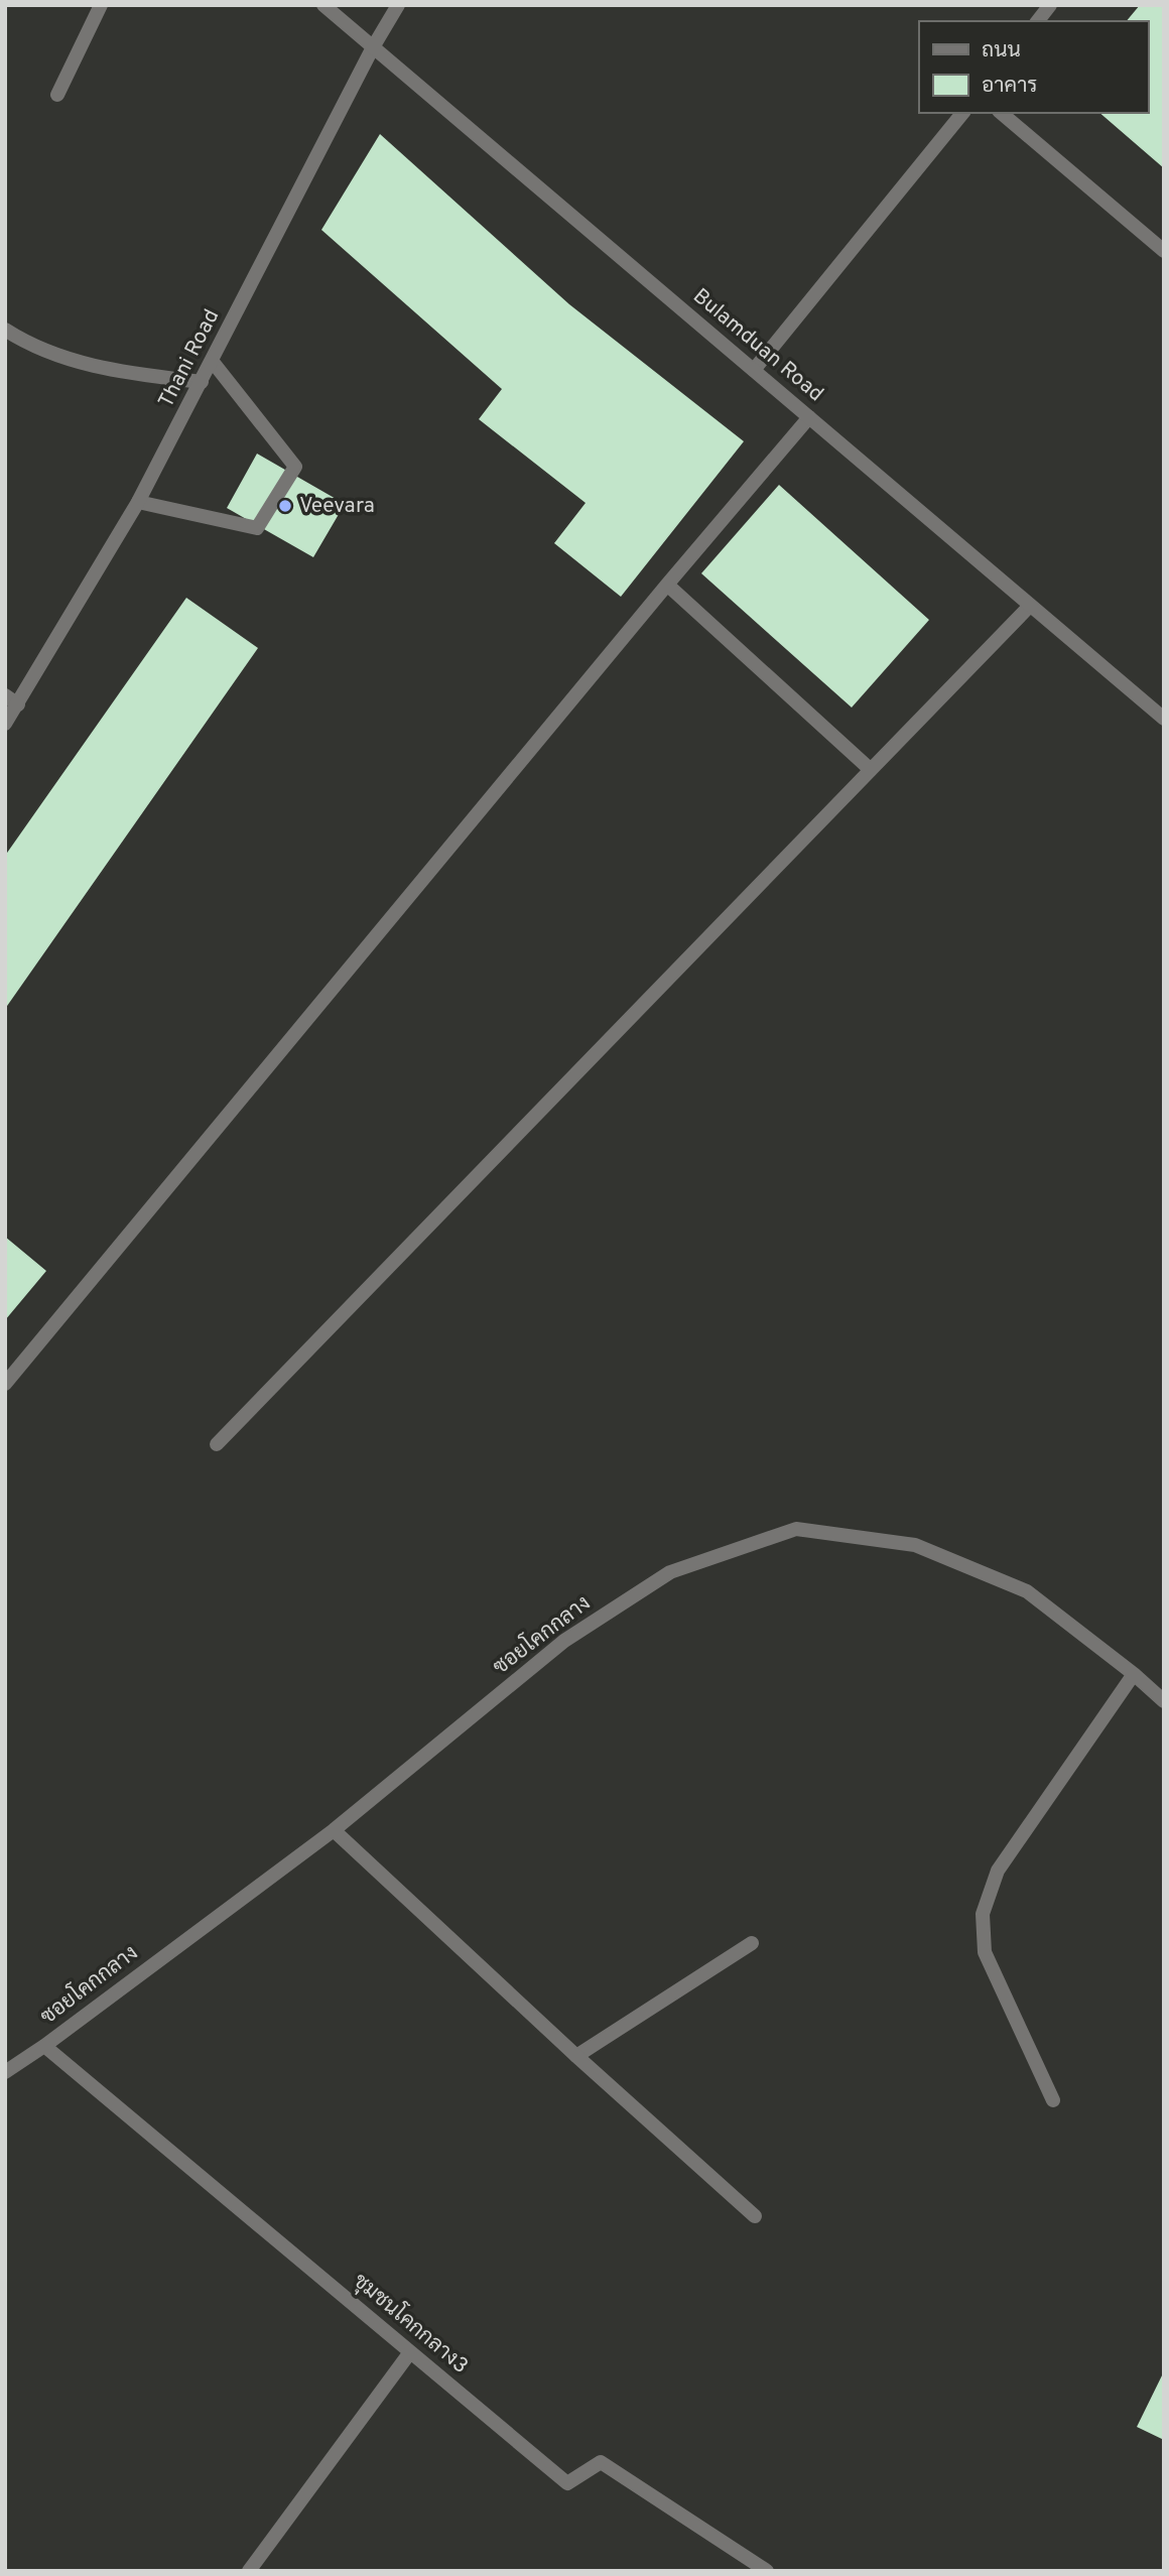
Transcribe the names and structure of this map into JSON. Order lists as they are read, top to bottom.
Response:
{
  "streets": {
    "street": [
      "Bulamduan Road",
      "Thani Road",
      "ซอยโคกกลาง",
      "ชุมชนโคกกลาง3"
    ]
  },
  "crossings": [
    ["Bulamduan Road", "Thani Road"],
    ["ซอยโคกกลาง", "ชุมชนโคกกลาง3"]
  ],
  "places": ["Veevara"],
  "legend": ["ถนน", "อาคาร"]
}
